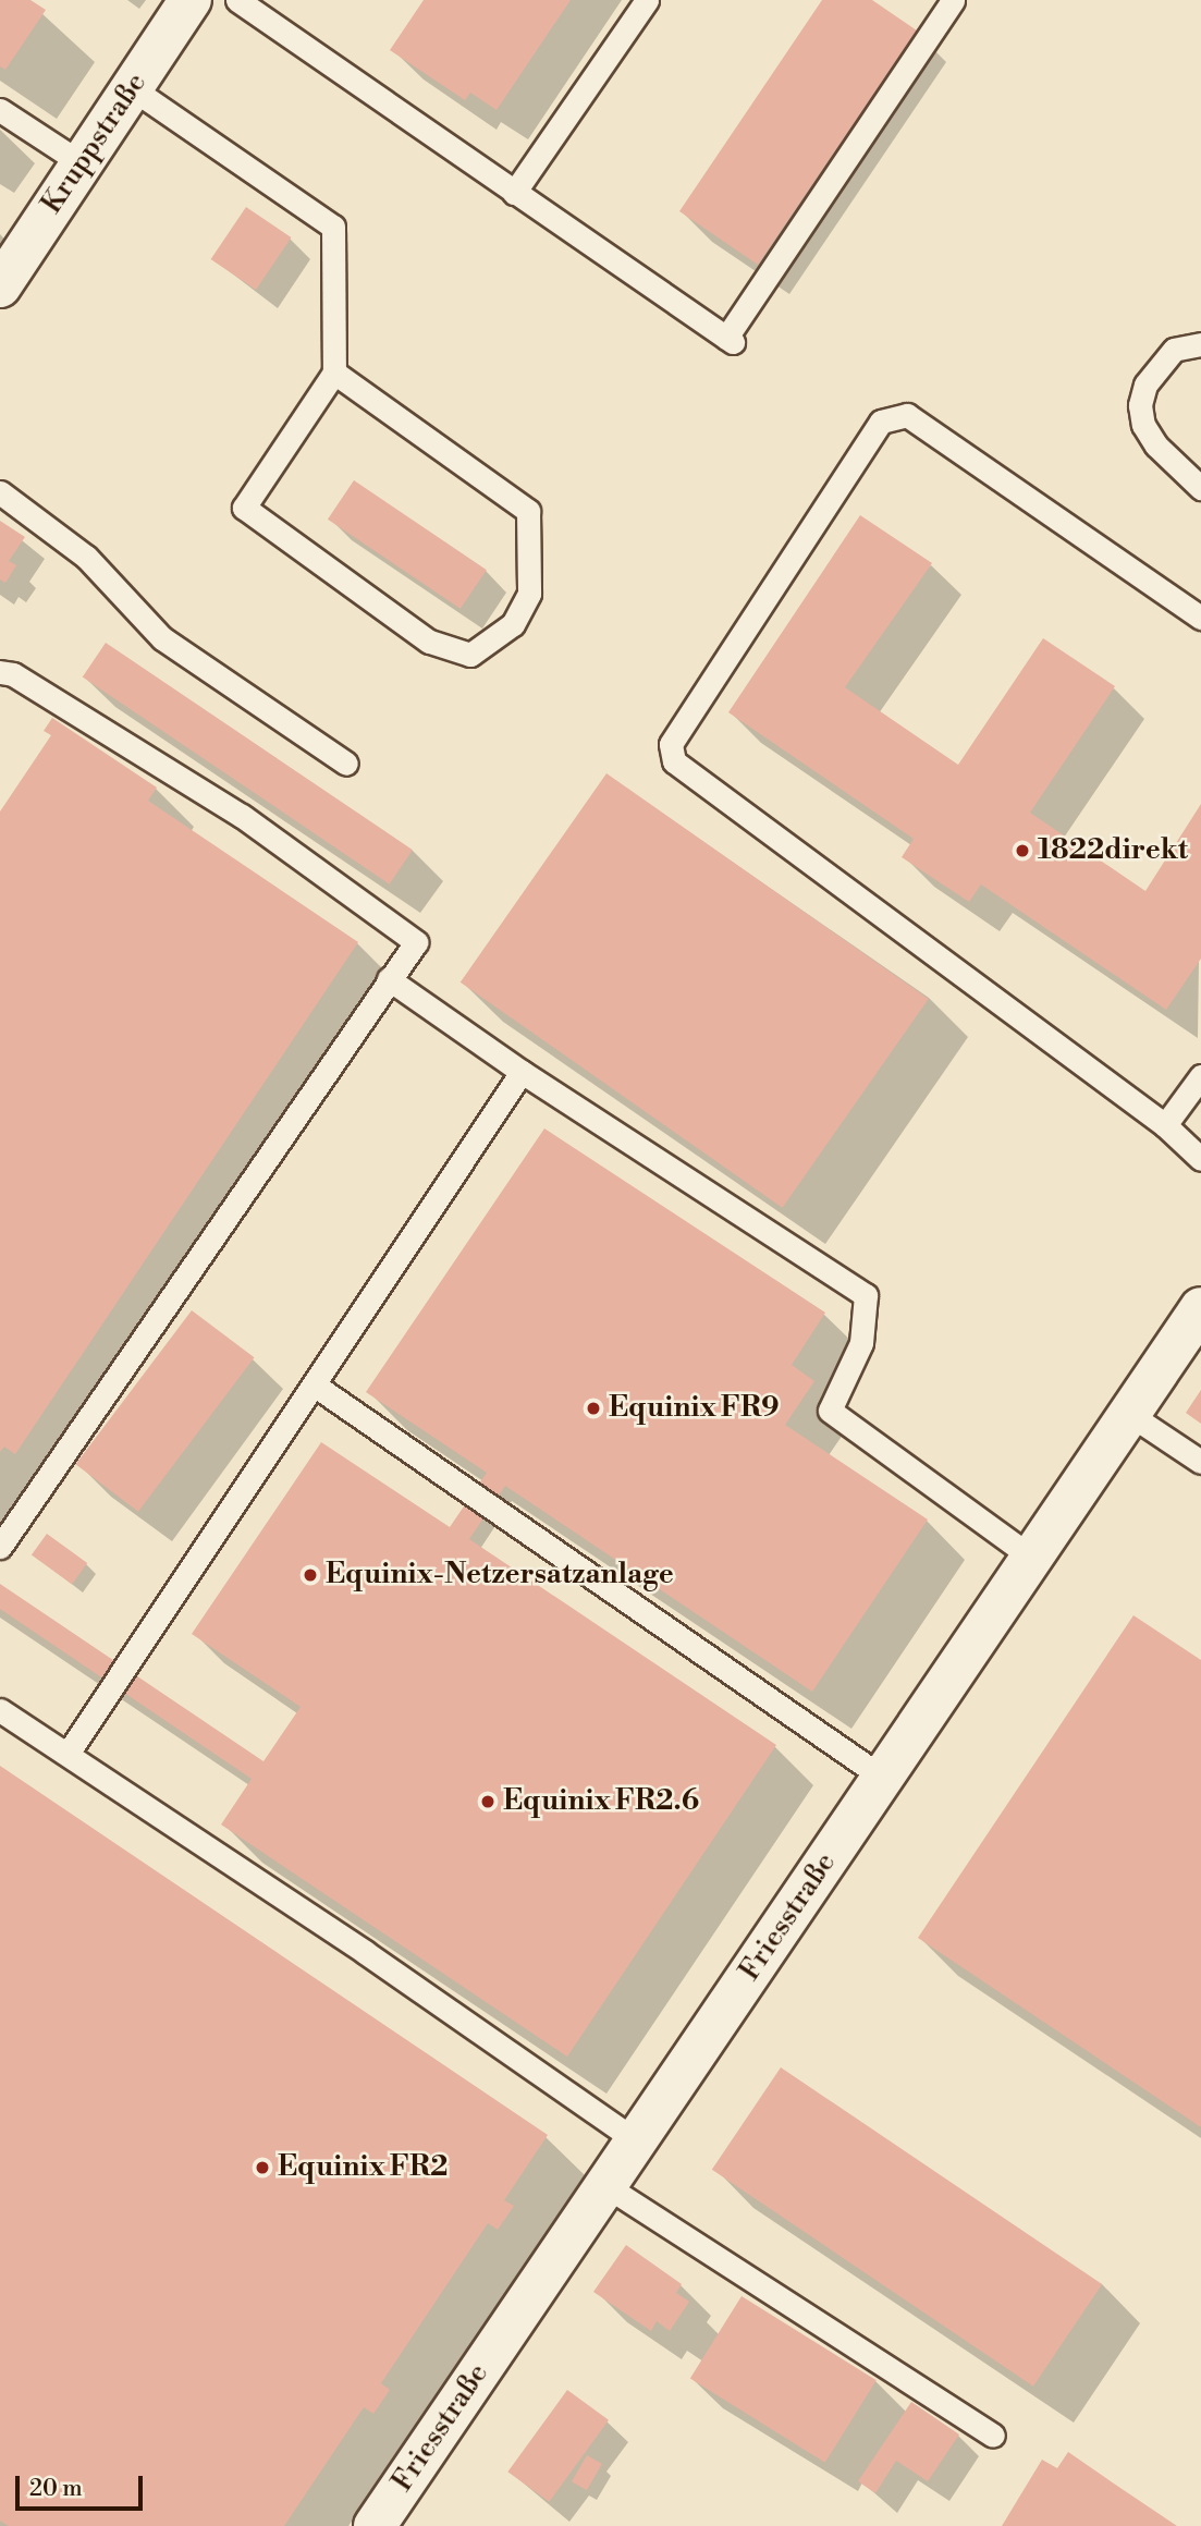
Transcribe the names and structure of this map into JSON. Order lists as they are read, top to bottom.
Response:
{
  "streets": {
    "street": ["Kruppstraße", "Friesstraße"]
  },
  "places": [
    "1822direkt",
    "Equinix FR9",
    "Equinix-Netzersatzanlage",
    "Equinix FR2.6",
    "Equinix FR2"
  ],
  "scale_bar": "20 m"
}
